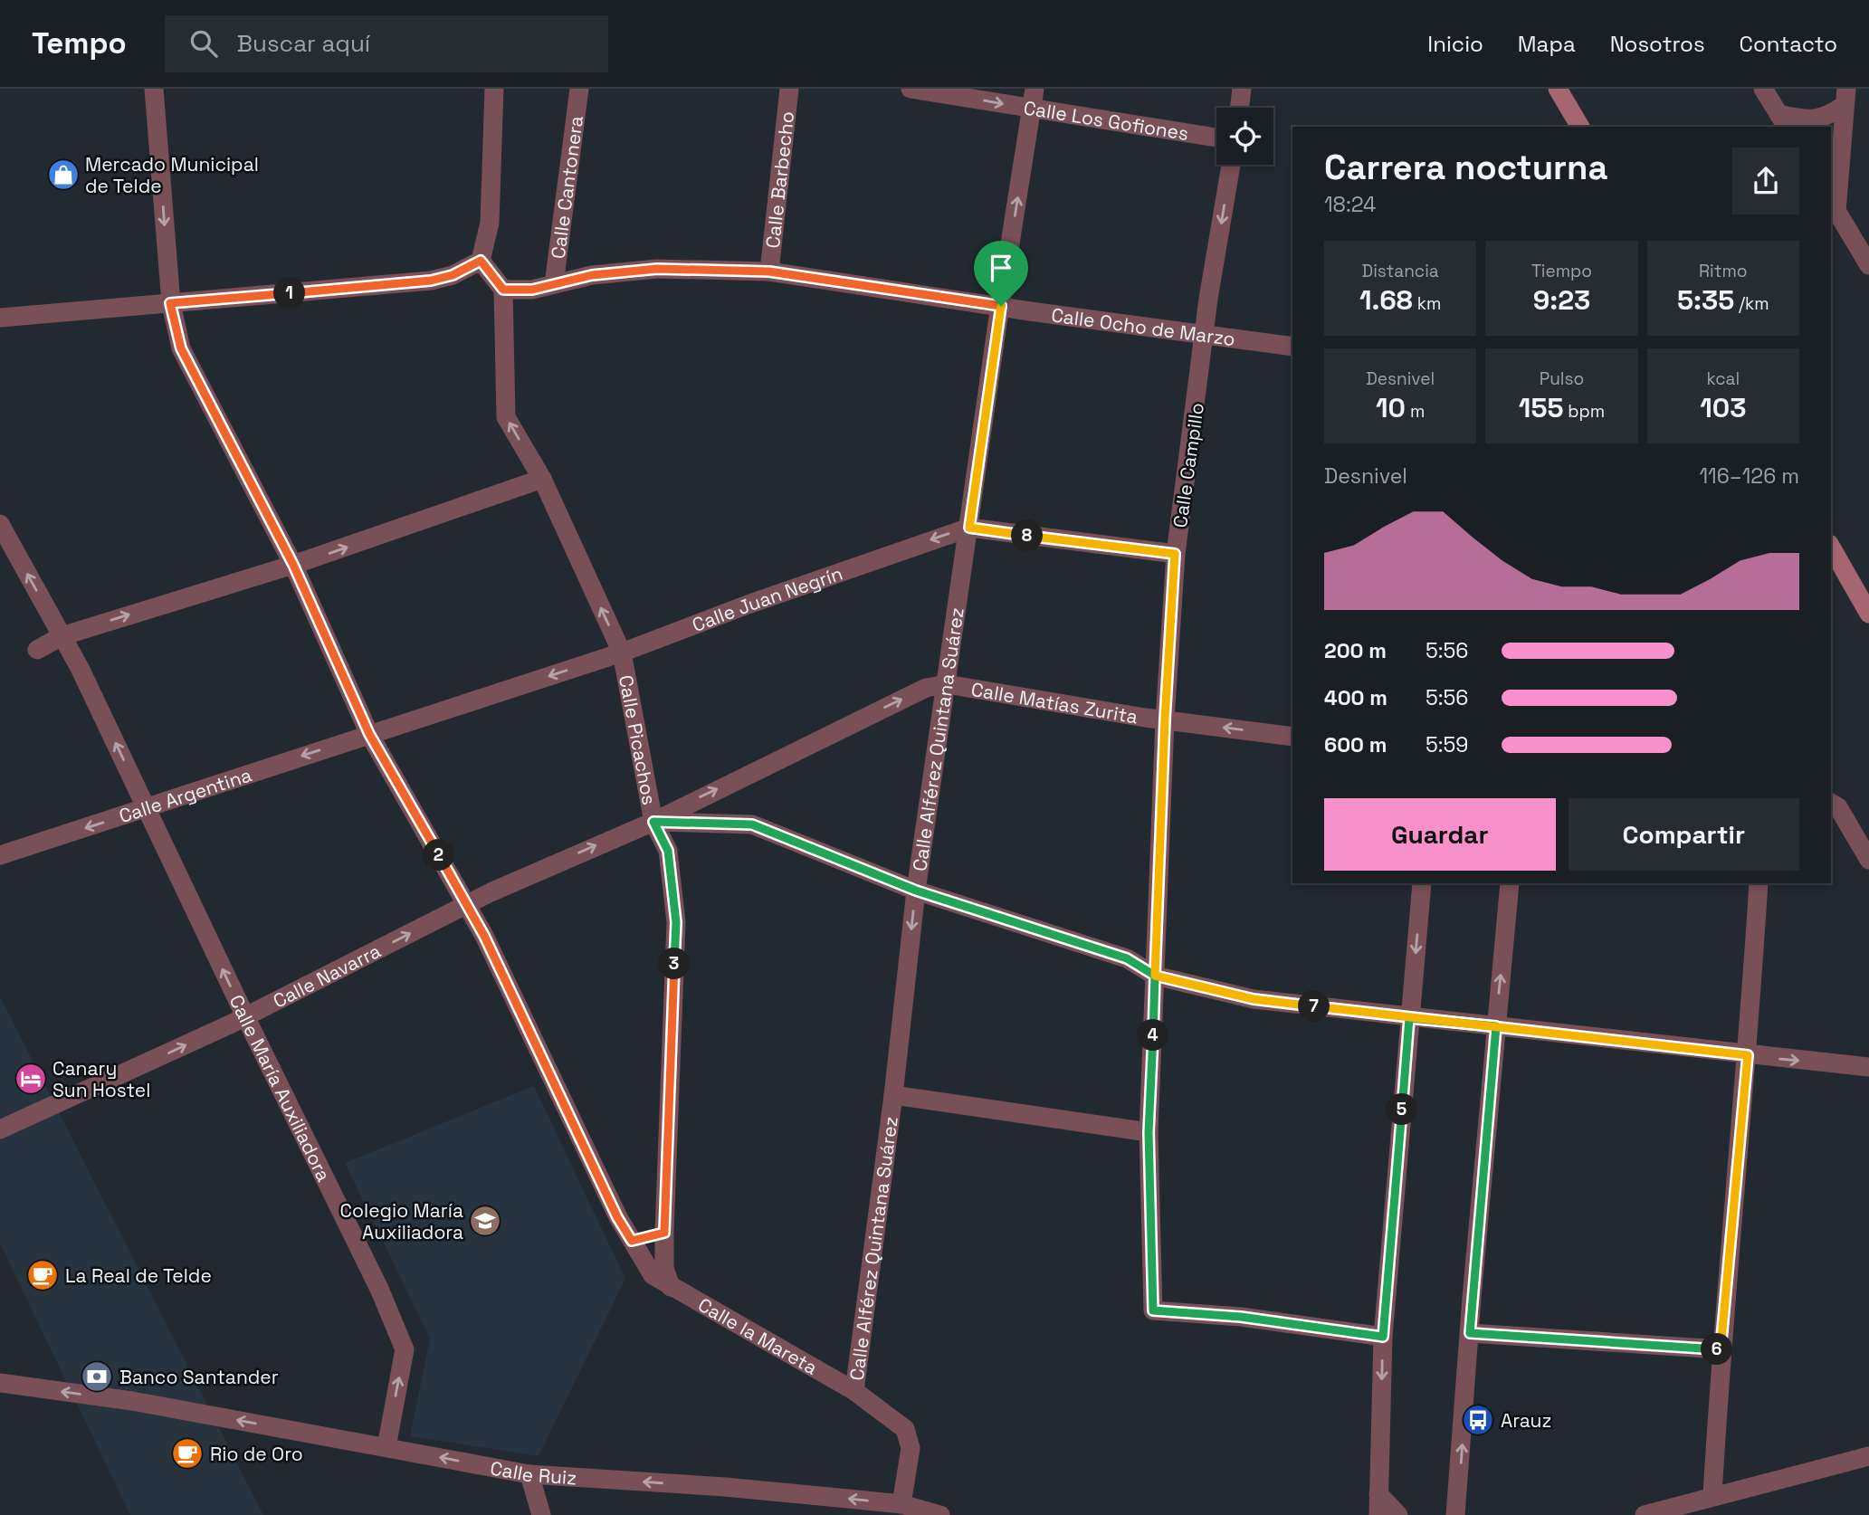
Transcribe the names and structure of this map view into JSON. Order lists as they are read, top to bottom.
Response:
{
  "streets": {
    "street": [
      "Calle Los Gofiones",
      "Calle Barbecho",
      "Calle Cantonera",
      "Calle Ocho de Marzo",
      "Calle Campillo",
      "Calle Juan Negrín",
      "Calle Matías Zurita",
      "Calle Alférez Quintana Suárez",
      "Calle Picachos",
      "Calle Argentina",
      "Calle Navarra",
      "Calle María Auxiliadora",
      "Calle la Mareta",
      "Calle Ruiz"
    ]
  },
  "crossings": [
    ["Calle Los Gofiones", "Calle Alférez Quintana Suárez"],
    ["Calle Barbecho", "Calle Ocho de Marzo"],
    ["Calle Cantonera", "Calle Ocho de Marzo"],
    ["Calle Ocho de Marzo", "Calle Campillo"],
    ["Calle Ocho de Marzo", "Calle Alférez Quintana Suárez"],
    ["Calle Ocho de Marzo", "Calle Picachos"],
    ["Calle Campillo", "Calle Juan Negrín"],
    ["Calle Campillo", "Calle Matías Zurita"],
    ["Calle Juan Negrín", "Calle Alférez Quintana Suárez"],
    ["Calle Juan Negrín", "Calle Picachos"],
    ["Calle Juan Negrín", "Calle Argentina"],
    ["Calle Juan Negrín", "Calle la Mareta"],
    ["Calle Matías Zurita", "Calle Alférez Quintana Suárez"],
    ["Calle Matías Zurita", "Calle Picachos"],
    ["Calle Matías Zurita", "Calle Navarra"],
    ["Calle Alférez Quintana Suárez", "Calle la Mareta"],
    ["Calle Picachos", "Calle Navarra"],
    ["Calle Picachos", "Calle la Mareta"],
    ["Calle Argentina", "Calle María Auxiliadora"],
    ["Calle Argentina", "Calle la Mareta"],
    ["Calle Navarra", "Calle María Auxiliadora"],
    ["Calle Navarra", "Calle la Mareta"],
    ["Calle María Auxiliadora", "Calle Ruiz"],
    ["Calle la Mareta", "Calle Ruiz"]
  ],
  "one_way": [
    "Calle Los Gofiones",
    "Calle Juan Negrín",
    "Calle Picachos",
    "Calle Argentina",
    "Calle Navarra",
    "Calle María Auxiliadora",
    "Calle Ruiz"
  ],
  "places": {
    "shop": ["Mercado Municipal de Telde"],
    "hotel": ["Canary Sun Hostel"],
    "school or university": ["Colegio María Auxiliadora"],
    "cafe": ["La Real de Telde", "Rio de Oro"],
    "bank": ["Banco Santander"],
    "bus stop": ["Arauz"]
  },
  "page": {
    "header": "Tempo",
    "search": "Buscar aquí",
    "nav": [
      "Inicio",
      "Mapa",
      "Nosotros",
      "Contacto"
    ],
    "heading": ["Carrera nocturna", "18:24"],
    "stats": [
      ["Distancia", "1.68 km"],
      ["Tiempo", "9:23"],
      ["Ritmo", "5:35 /km"],
      ["Desnivel", "10 m"],
      ["Pulso", "155 bpm"],
      ["kcal", "103"]
    ],
    "pins": [
      "1",
      "8",
      "2",
      "3",
      "7",
      "4",
      "5",
      "6"
    ],
    "chart": ["Desnivel", "116–126 m"],
    "list": [
      {
        "name": "200 m",
        "note": "5:56"
      },
      {
        "name": "400 m",
        "note": "5:56"
      },
      {
        "name": "600 m",
        "note": "5:59"
      }
    ],
    "buttons": ["Guardar", "Compartir"]
  }
}
